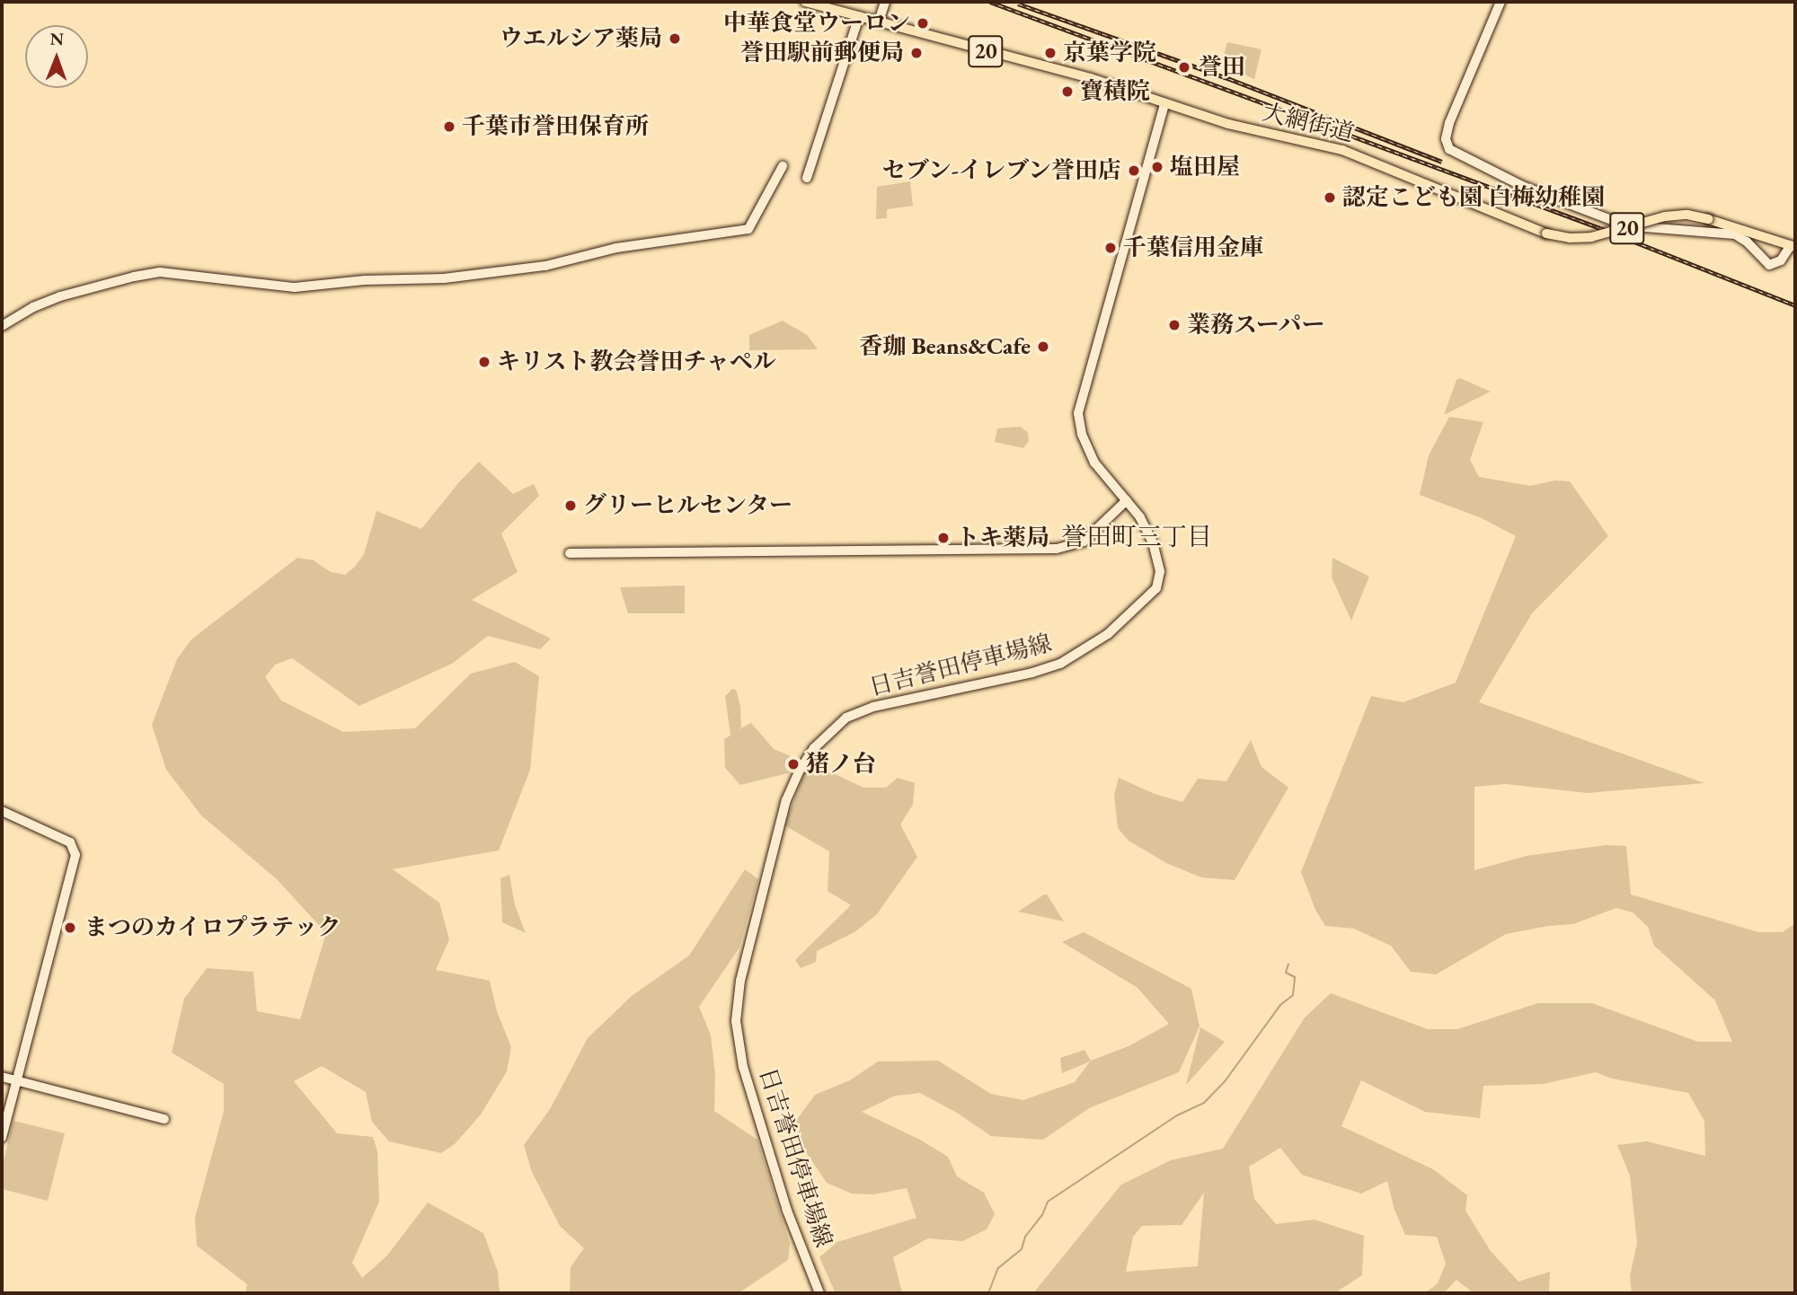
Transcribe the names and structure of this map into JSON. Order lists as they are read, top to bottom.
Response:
{
  "streets": {
    "main road": ["20", "大網街道"],
    "street": ["日吉誉田停車場線"]
  },
  "crossings": [
    ["大網街道", "日吉誉田停車場線"]
  ],
  "districts": ["誉田町三丁目"],
  "places": [
    "中華食堂ウーロン",
    "ウエルシア薬局",
    "誉田駅前郵便局",
    "京葉学院",
    "誉田",
    "寶積院",
    "千葉市誉田保育所",
    "塩田屋",
    "セブン-イレブン誉田店",
    "認定こども園 白梅幼稚園",
    "千葉信用金庫",
    "業務スーパー",
    "香珈 Beans&Cafe",
    "キリスト教会誉田チャペル",
    "グリーヒルセンター",
    "トキ薬局",
    "猪ノ台",
    "まつのカイロプラテック"
  ],
  "north": "top"
}
